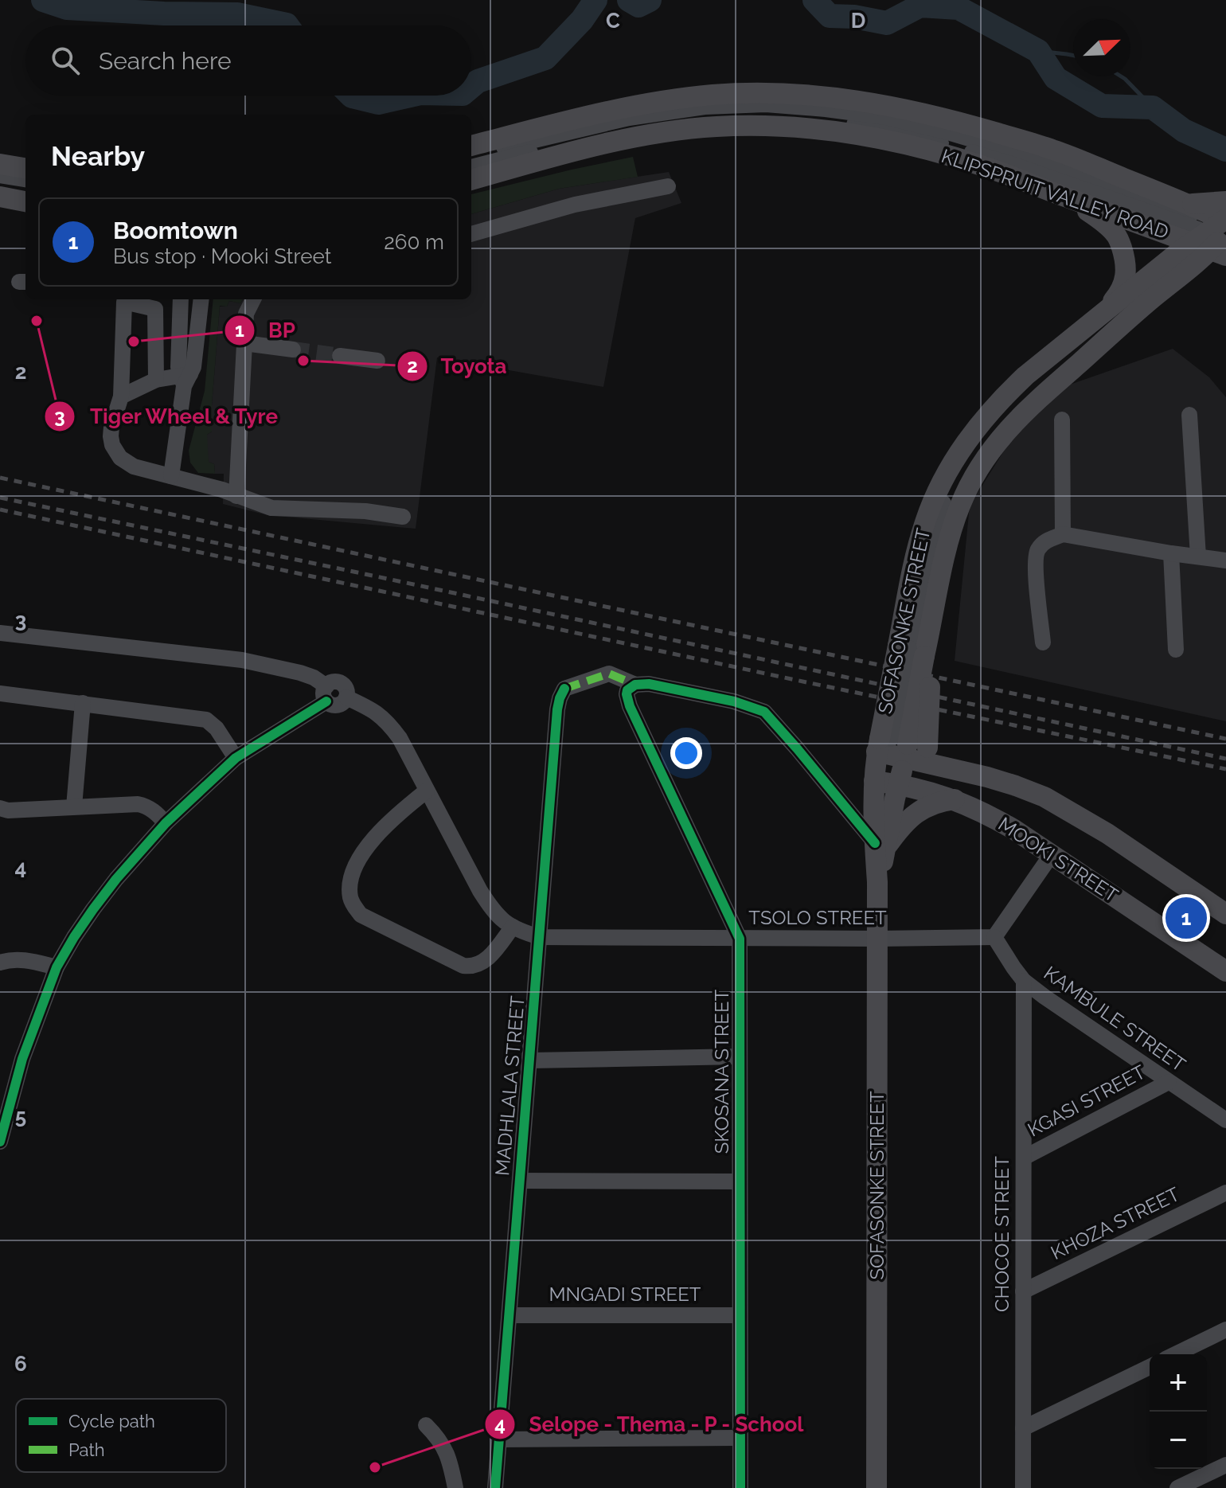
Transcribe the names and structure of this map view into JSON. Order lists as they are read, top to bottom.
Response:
{
  "streets": {
    "main road": ["KLIPSPRUIT VALLEY ROAD", "SOFASONKE STREET", "MOOKI STREET"],
    "street": [
      "TSOLO STREET",
      "KAMBULE STREET",
      "SKOSANA STREET",
      "MADHLALA STREET",
      "KGASI STREET",
      "KHOZA STREET",
      "CHOCOE STREET",
      "MNGADI STREET"
    ]
  },
  "crossings": [
    ["KLIPSPRUIT VALLEY ROAD", "SOFASONKE STREET"],
    ["SOFASONKE STREET", "MOOKI STREET"],
    ["SOFASONKE STREET", "TSOLO STREET"],
    ["SOFASONKE STREET", "MADHLALA STREET"],
    ["TSOLO STREET", "KAMBULE STREET"],
    ["TSOLO STREET", "SKOSANA STREET"],
    ["TSOLO STREET", "MADHLALA STREET"],
    ["KAMBULE STREET", "KGASI STREET"],
    ["KAMBULE STREET", "CHOCOE STREET"],
    ["SKOSANA STREET", "MADHLALA STREET"],
    ["SKOSANA STREET", "MNGADI STREET"],
    ["MADHLALA STREET", "MNGADI STREET"],
    ["KGASI STREET", "CHOCOE STREET"],
    ["KHOZA STREET", "CHOCOE STREET"]
  ],
  "places": [
    "Tiger Wheel & Tyre",
    "BP",
    "Toyota",
    "Selope - Thema - P - School"
  ],
  "legend": ["Cycle path", "Path"],
  "north": "top right",
  "page": {
    "search": "Search here",
    "heading": "Nearby",
    "list": [
      {
        "mark": "1",
        "name": "Boomtown",
        "note": "Bus stop · Mooki Street",
        "value": "260 m"
      }
    ],
    "pins": "1",
    "map_buttons": ["+", "−"]
  },
  "grid": {
    "columns": ["C", "D"],
    "rows": [
      "2",
      "3",
      "4",
      "5",
      "6"
    ]
  }
}
